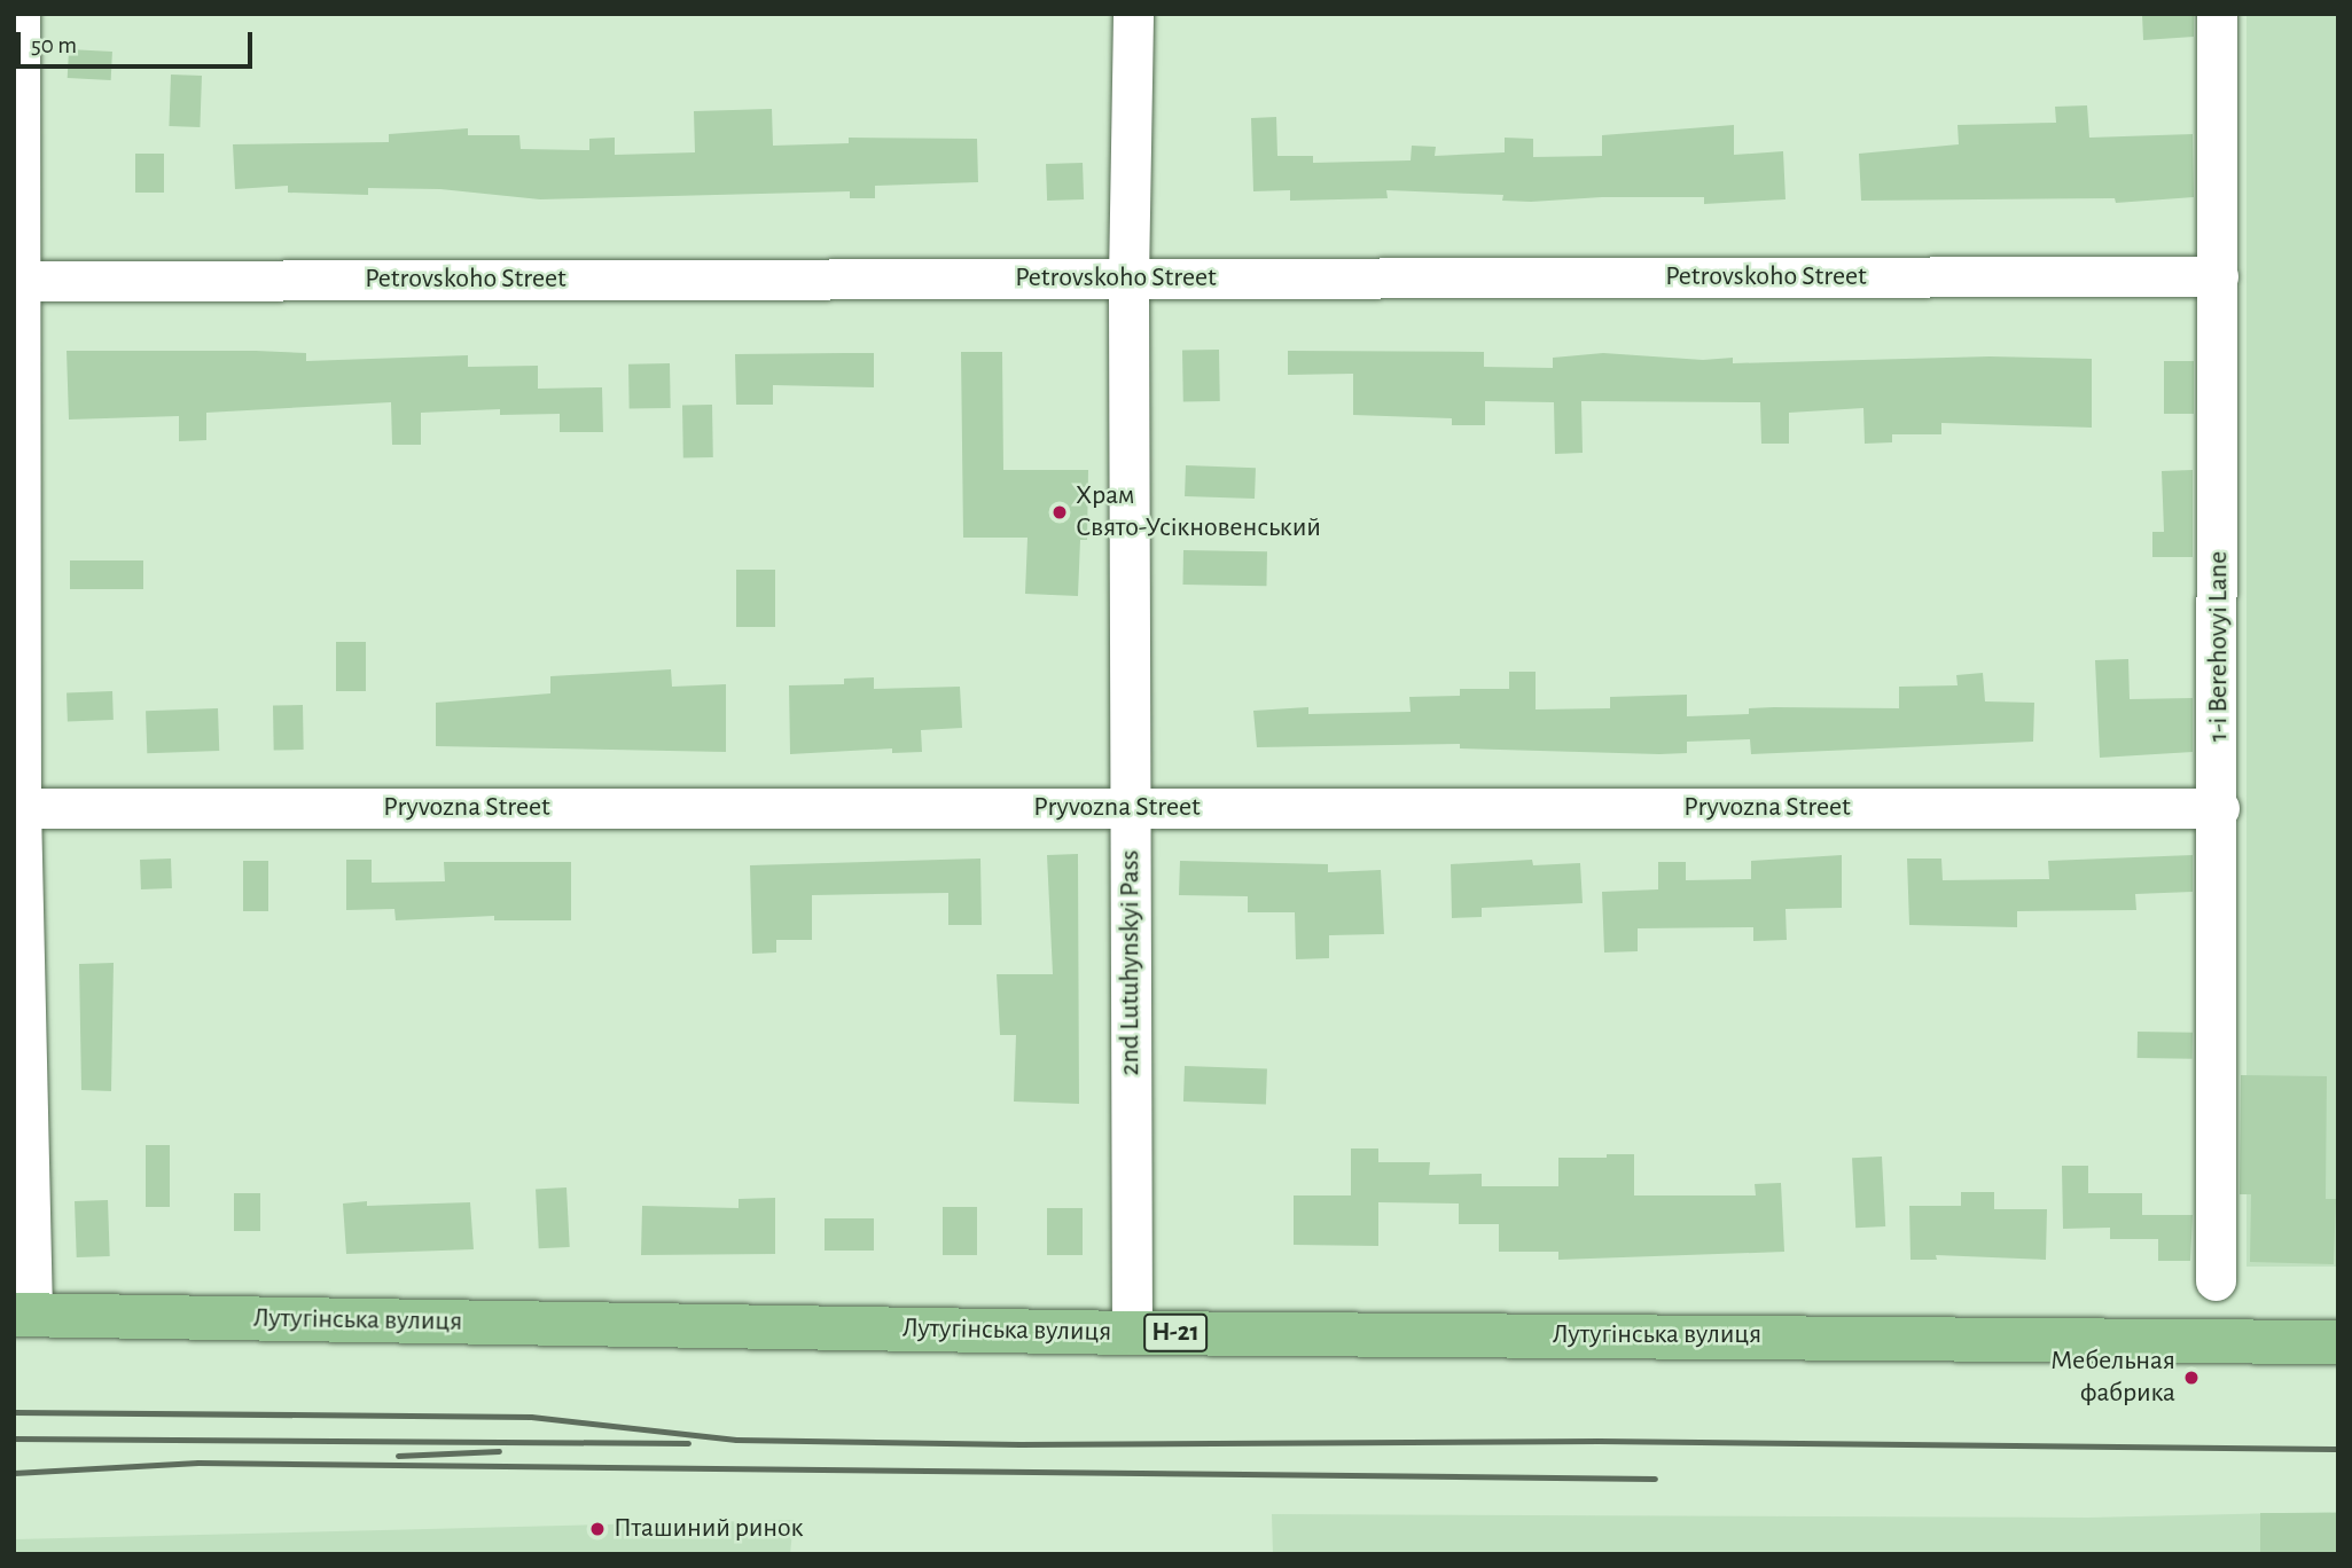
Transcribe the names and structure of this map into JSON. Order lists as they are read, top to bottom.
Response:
{
  "streets": {
    "main road": ["Лутугінська вулиця", "Н-21"],
    "street": [
      "Petrovskoho Street",
      "1-i Berehovyi Lane",
      "Pryvozna Street",
      "2nd Lutuhynskyi Pass"
    ]
  },
  "crossings": [
    ["Petrovskoho Street", "1-i Berehovyi Lane"],
    ["Petrovskoho Street", "2nd Lutuhynskyi Pass"],
    ["1-i Berehovyi Lane", "Pryvozna Street"],
    ["Pryvozna Street", "2nd Lutuhynskyi Pass"],
    ["2nd Lutuhynskyi Pass", "Лутугінська вулиця"]
  ],
  "places": ["Храм Свято-Усікновенський", "Мебельная фабрика", "Пташиний ринок"],
  "scale_bar": "50 m"
}
